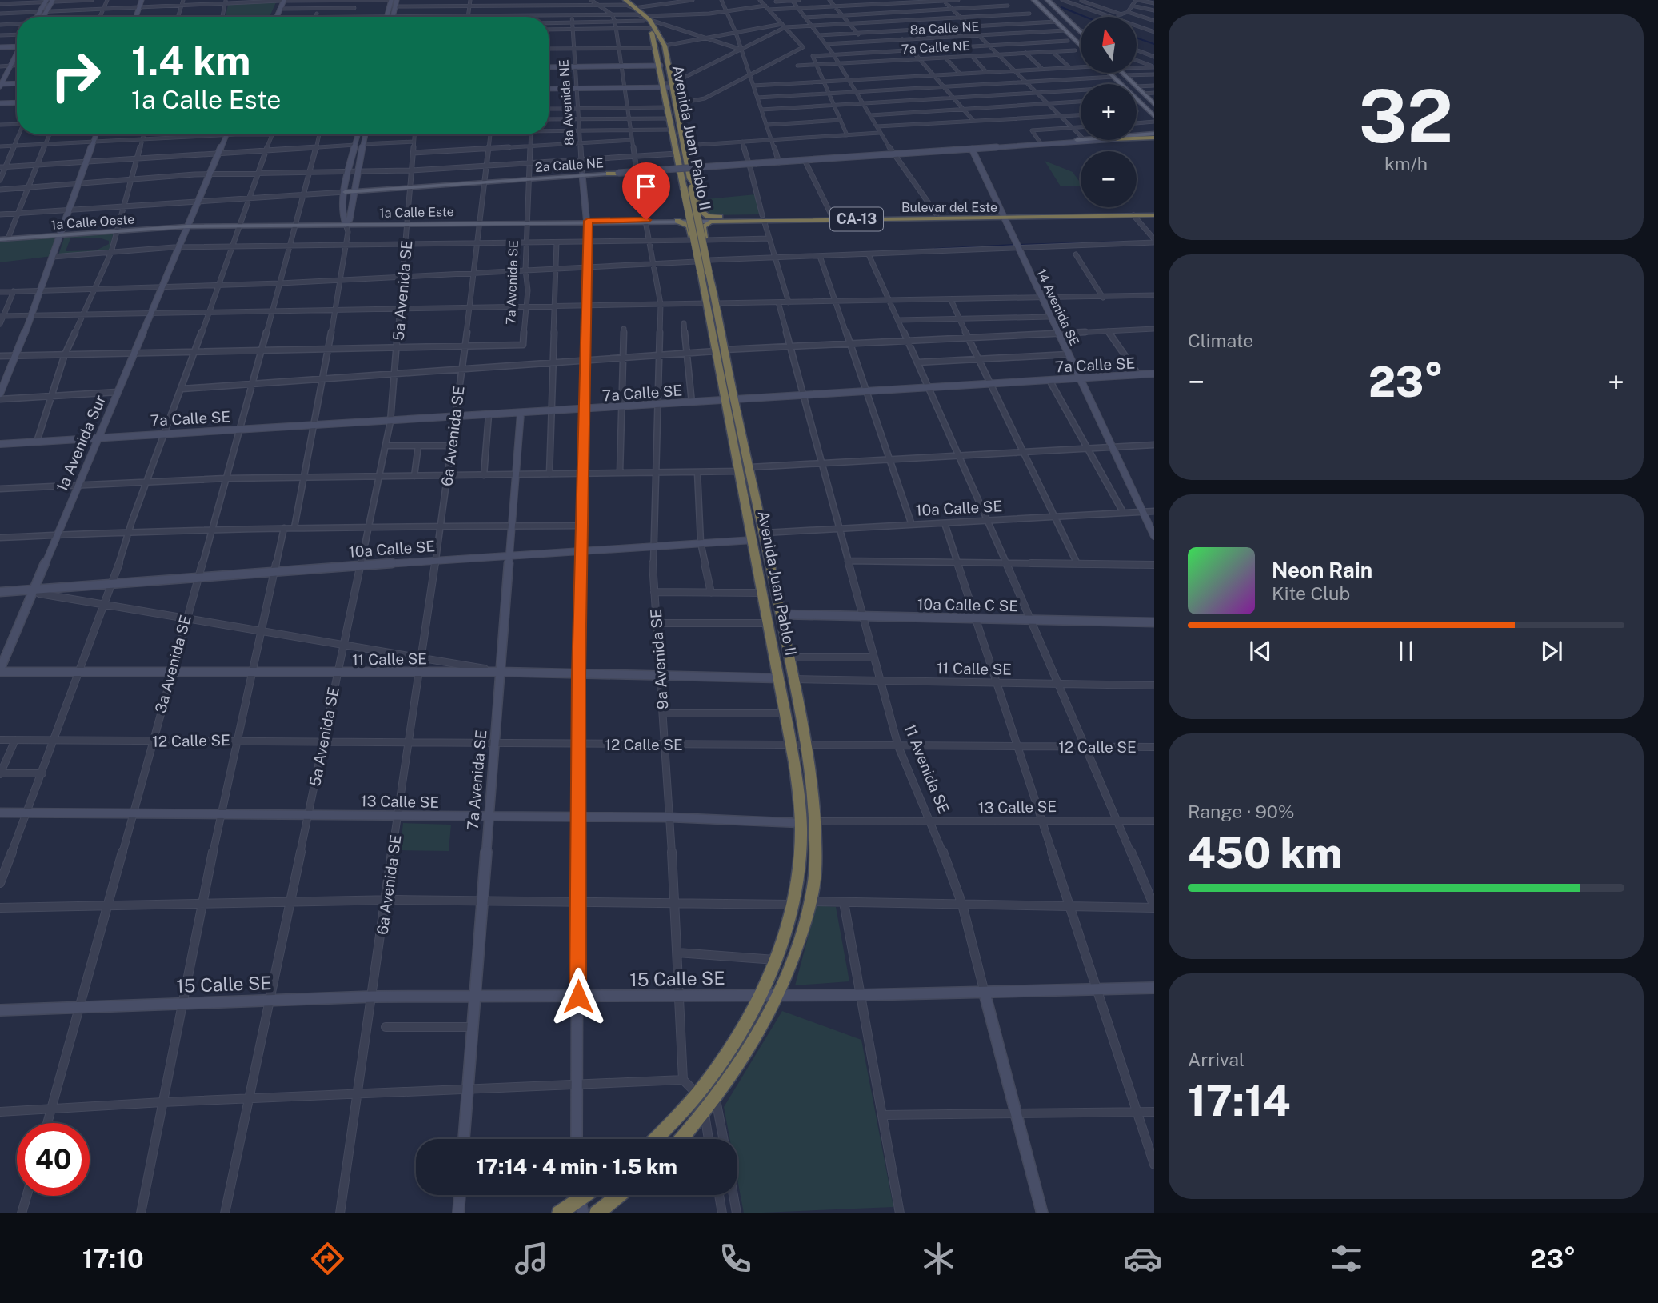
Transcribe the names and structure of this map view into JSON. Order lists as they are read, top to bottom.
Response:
{
  "streets": {
    "highway": ["Avenida Juan Pablo II", "Bulevar del Este", "CA-13"],
    "main road": ["2a Calle NE", "1a Calle Este", "1a Calle Oeste"],
    "street": [
      "8a Calle NE",
      "7a Calle NE",
      "8a Avenida NE",
      "7a Avenida SE",
      "5a Avenida SE",
      "14 Avenida SE",
      "7a Calle SE",
      "6a Avenida SE",
      "1a Avenida Sur",
      "10a Calle SE",
      "10a Calle C SE",
      "11 Calle SE",
      "9a Avenida SE",
      "3a Avenida SE",
      "12 Calle SE",
      "11 Avenida SE",
      "13 Calle SE",
      "15 Calle SE"
    ]
  },
  "crossings": [
    ["8a Avenida NE", "2a Calle NE"],
    ["8a Avenida NE", "1a Calle Este"],
    ["8a Avenida NE", "7a Calle SE"],
    ["8a Avenida NE", "10a Calle SE"],
    ["8a Avenida NE", "11 Calle SE"],
    ["8a Avenida NE", "12 Calle SE"],
    ["8a Avenida NE", "13 Calle SE"],
    ["8a Avenida NE", "15 Calle SE"],
    ["Avenida Juan Pablo II", "7a Calle SE"],
    ["Avenida Juan Pablo II", "10a Calle SE"],
    ["Avenida Juan Pablo II", "10a Calle C SE"],
    ["Avenida Juan Pablo II", "11 Calle SE"],
    ["Avenida Juan Pablo II", "12 Calle SE"],
    ["Avenida Juan Pablo II", "13 Calle SE"],
    ["Avenida Juan Pablo II", "15 Calle SE"],
    ["2a Calle NE", "7a Avenida SE"],
    ["2a Calle NE", "5a Avenida SE"],
    ["2a Calle NE", "14 Avenida SE"],
    ["2a Calle NE", "6a Avenida SE"],
    ["2a Calle NE", "1a Avenida Sur"],
    ["2a Calle NE", "3a Avenida SE"],
    ["Bulevar del Este", "1a Calle Este"],
    ["Bulevar del Este", "14 Avenida SE"],
    ["1a Calle Este", "1a Calle Oeste"],
    ["1a Calle Este", "7a Avenida SE"],
    ["1a Calle Este", "5a Avenida SE"],
    ["1a Calle Este", "6a Avenida SE"],
    ["1a Calle Este", "1a Avenida Sur"],
    ["1a Calle Este", "9a Avenida SE"],
    ["1a Calle Este", "3a Avenida SE"],
    ["1a Calle Oeste", "1a Avenida Sur"],
    ["7a Avenida SE", "7a Calle SE"],
    ["7a Avenida SE", "6a Avenida SE"],
    ["7a Avenida SE", "10a Calle SE"],
    ["7a Avenida SE", "11 Calle SE"],
    ["7a Avenida SE", "12 Calle SE"],
    ["7a Avenida SE", "13 Calle SE"],
    ["7a Avenida SE", "15 Calle SE"],
    ["5a Avenida SE", "7a Calle SE"],
    ["5a Avenida SE", "10a Calle SE"],
    ["5a Avenida SE", "11 Calle SE"],
    ["5a Avenida SE", "12 Calle SE"],
    ["5a Avenida SE", "13 Calle SE"],
    ["5a Avenida SE", "15 Calle SE"],
    ["14 Avenida SE", "7a Calle SE"],
    ["14 Avenida SE", "10a Calle SE"],
    ["7a Calle SE", "6a Avenida SE"],
    ["7a Calle SE", "1a Avenida Sur"],
    ["7a Calle SE", "9a Avenida SE"],
    ["7a Calle SE", "3a Avenida SE"],
    ["7a Calle SE", "11 Avenida SE"],
    ["6a Avenida SE", "10a Calle SE"],
    ["6a Avenida SE", "11 Calle SE"],
    ["6a Avenida SE", "12 Calle SE"],
    ["6a Avenida SE", "13 Calle SE"],
    ["6a Avenida SE", "15 Calle SE"],
    ["1a Avenida Sur", "10a Calle SE"],
    ["1a Avenida Sur", "11 Calle SE"],
    ["10a Calle SE", "9a Avenida SE"],
    ["10a Calle SE", "3a Avenida SE"],
    ["10a Calle SE", "11 Avenida SE"],
    ["10a Calle C SE", "11 Avenida SE"],
    ["11 Calle SE", "9a Avenida SE"],
    ["11 Calle SE", "3a Avenida SE"],
    ["11 Calle SE", "11 Avenida SE"],
    ["9a Avenida SE", "12 Calle SE"],
    ["9a Avenida SE", "13 Calle SE"],
    ["9a Avenida SE", "15 Calle SE"],
    ["3a Avenida SE", "12 Calle SE"],
    ["3a Avenida SE", "13 Calle SE"],
    ["3a Avenida SE", "15 Calle SE"],
    ["12 Calle SE", "11 Avenida SE"],
    ["11 Avenida SE", "13 Calle SE"],
    ["11 Avenida SE", "15 Calle SE"]
  ],
  "north": "top",
  "page": {
    "tile": [
      ["32", "km/h"],
      "Climate",
      ["Range · 90%", "450 km"],
      ["Arrival", "17:14"]
    ],
    "map_buttons": ["+", "−"],
    "turn": ["1.4 km", "1a Calle Este"],
    "heat": ["−", "23°", "+"],
    "song": ["Neon Rain", "Kite Club"],
    "limit": "40",
    "trip": "17:14 · 4 min · 1.5 km",
    "tabs": ["17:10", "23°"]
  }
}
